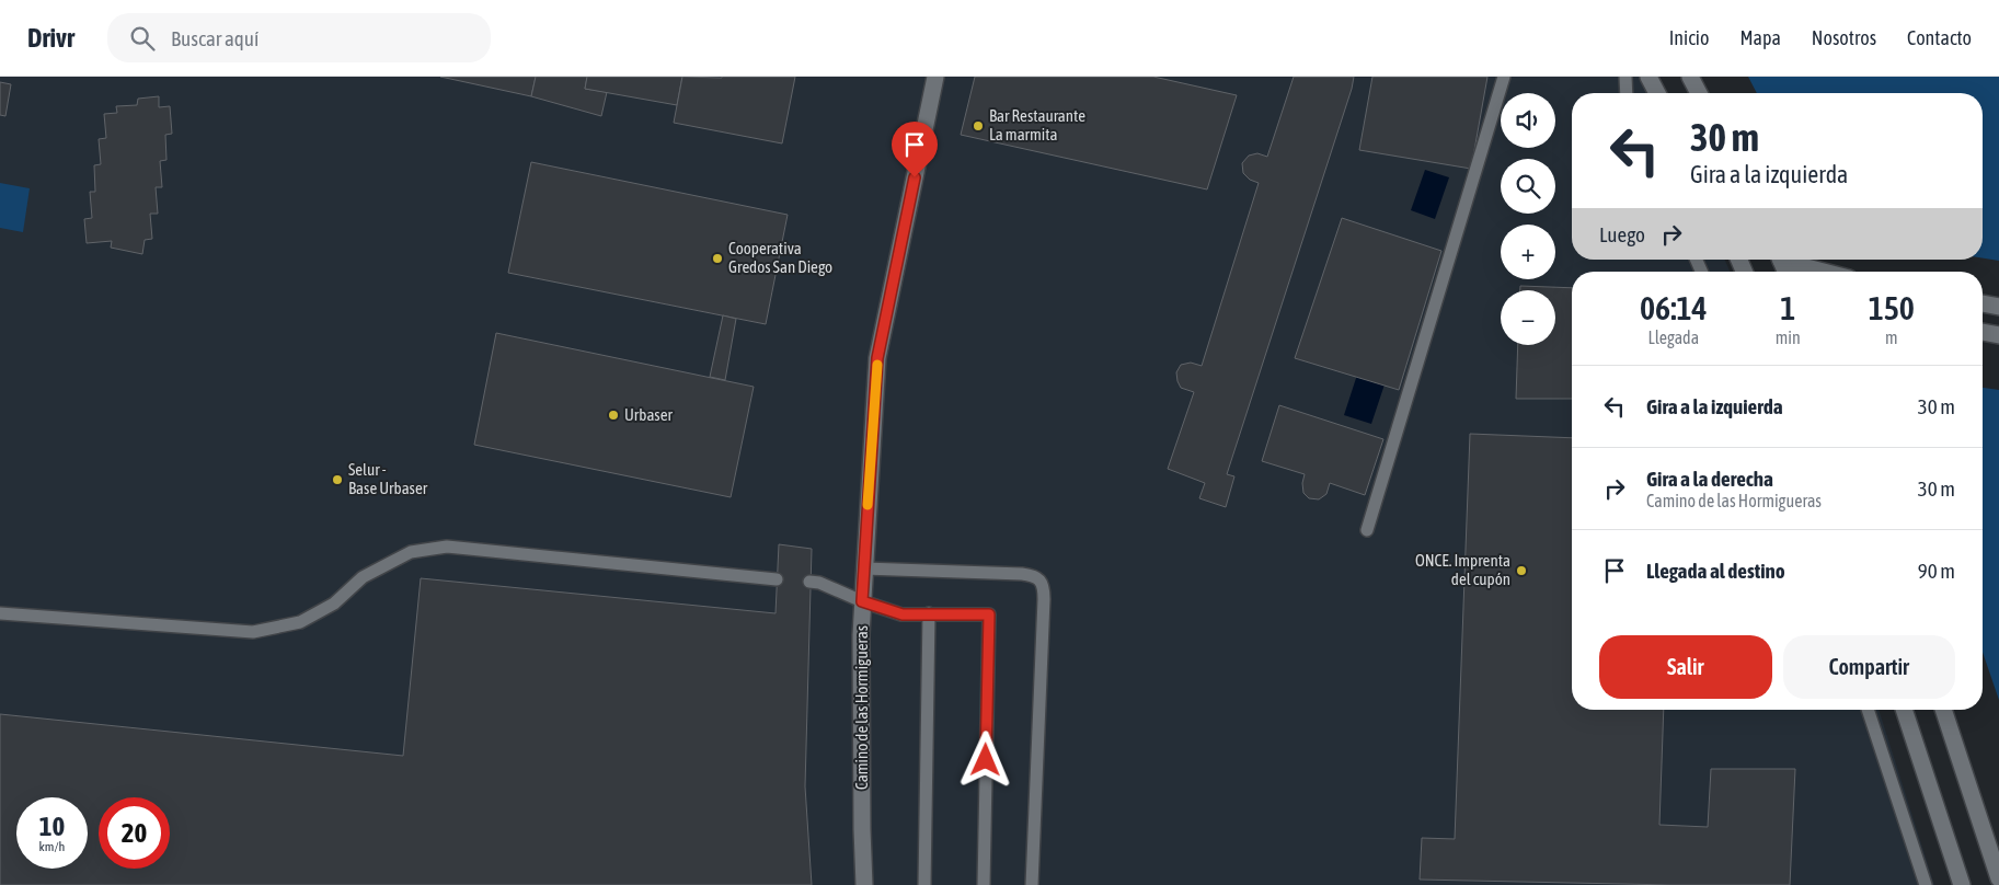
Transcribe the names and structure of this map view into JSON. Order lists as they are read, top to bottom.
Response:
{
  "streets": {
    "street": ["Camino de las Hormigueras"]
  },
  "places": [
    "Bar Restaurante La marmita",
    "Cooperativa Gredos San Diego",
    "Urbaser",
    "Selur - Base Urbaser",
    "ONCE. Imprenta del cupón"
  ],
  "page": {
    "header": "Drivr",
    "search": "Buscar aquí",
    "nav": [
      "Inicio",
      "Mapa",
      "Nosotros",
      "Contacto"
    ],
    "map_buttons": ["+", "−"],
    "turn": ["30 m", "Gira a la izquierda"],
    "then": "Luego",
    "eta": [
      "06:14",
      "Llegada",
      "1",
      "min",
      "150",
      "m"
    ],
    "list": [
      {
        "name": "Gira a la izquierda",
        "value": "30 m"
      },
      {
        "name": "Gira a la derecha",
        "note": "Camino de las Hormigueras",
        "value": "30 m"
      },
      {
        "name": "Llegada al destino",
        "value": "90 m"
      }
    ],
    "buttons": ["Salir", "Compartir"],
    "speed": "10 km/h",
    "limit": "20"
  }
}
